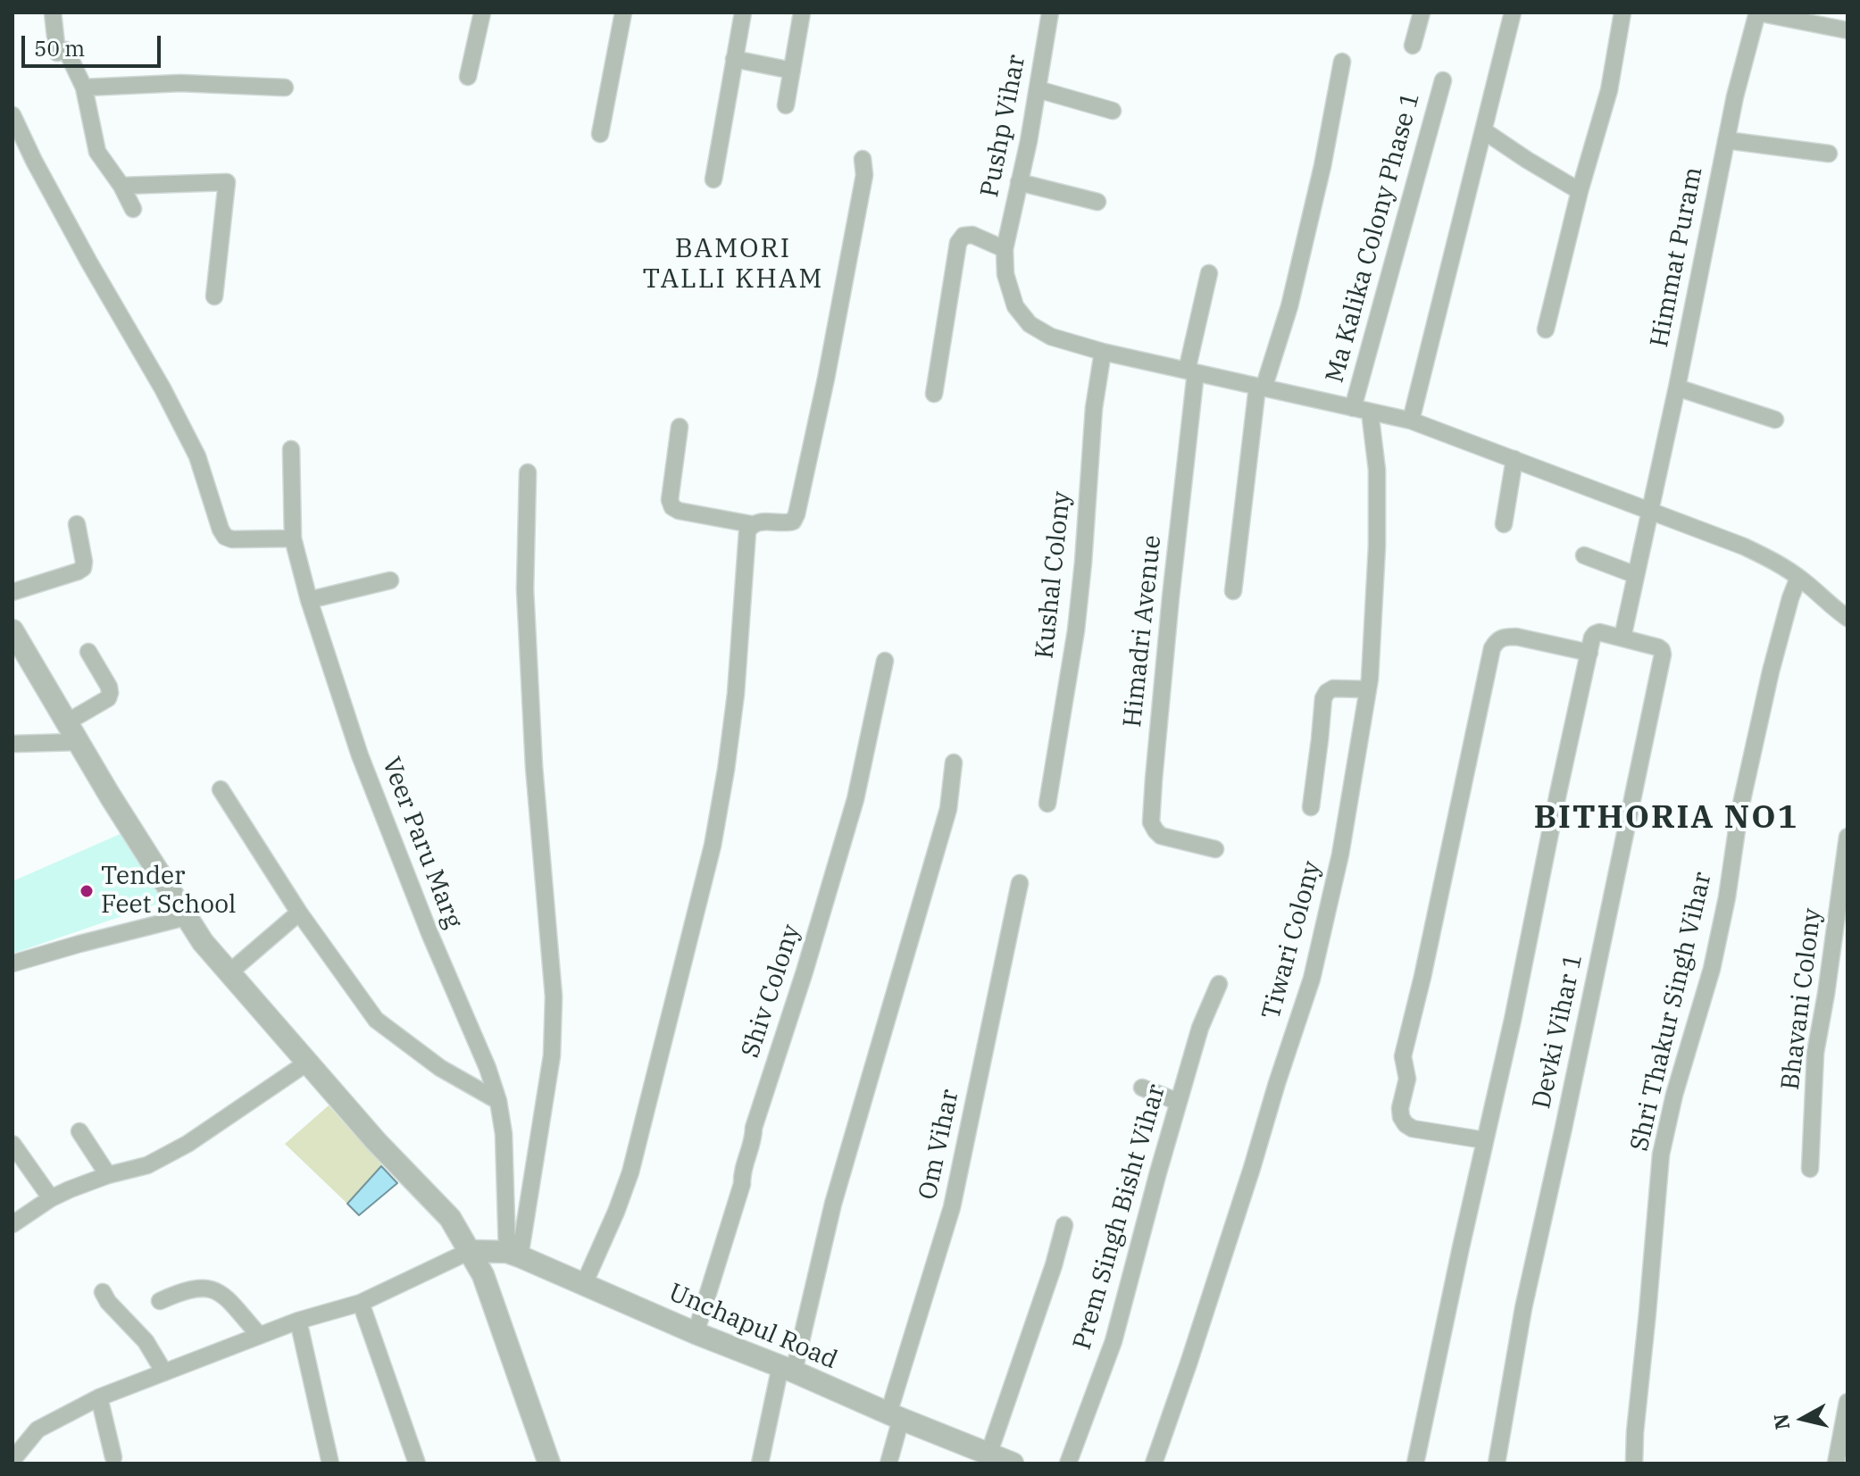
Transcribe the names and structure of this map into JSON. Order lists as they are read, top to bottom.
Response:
{
  "streets": {
    "street": [
      "Pushp Vihar",
      "Ma Kalika Colony Phase 1",
      "Himmat Puram",
      "Kushal Colony",
      "Himadri Avenue",
      "Veer Paru Marg",
      "Tiwari Colony",
      "Shiv Colony",
      "Bhavani Colony",
      "Shri Thakur Singh Vihar",
      "Devki Vihar 1",
      "Om Vihar",
      "Prem Singh Bisht Vihar",
      "Unchapul Road"
    ]
  },
  "crossings": [
    ["Pushp Vihar", "Ma Kalika Colony Phase 1"],
    ["Pushp Vihar", "Himmat Puram"],
    ["Pushp Vihar", "Kushal Colony"],
    ["Pushp Vihar", "Himadri Avenue"],
    ["Pushp Vihar", "Tiwari Colony"],
    ["Pushp Vihar", "Shri Thakur Singh Vihar"],
    ["Himmat Puram", "Devki Vihar 1"],
    ["Veer Paru Marg", "Unchapul Road"],
    ["Shiv Colony", "Unchapul Road"],
    ["Om Vihar", "Unchapul Road"]
  ],
  "districts": ["BAMORI TALLI KHAM", "BITHORIA NO1"],
  "places": ["Tender Feet School"],
  "scale_bar": "50 m",
  "north": "left"
}
